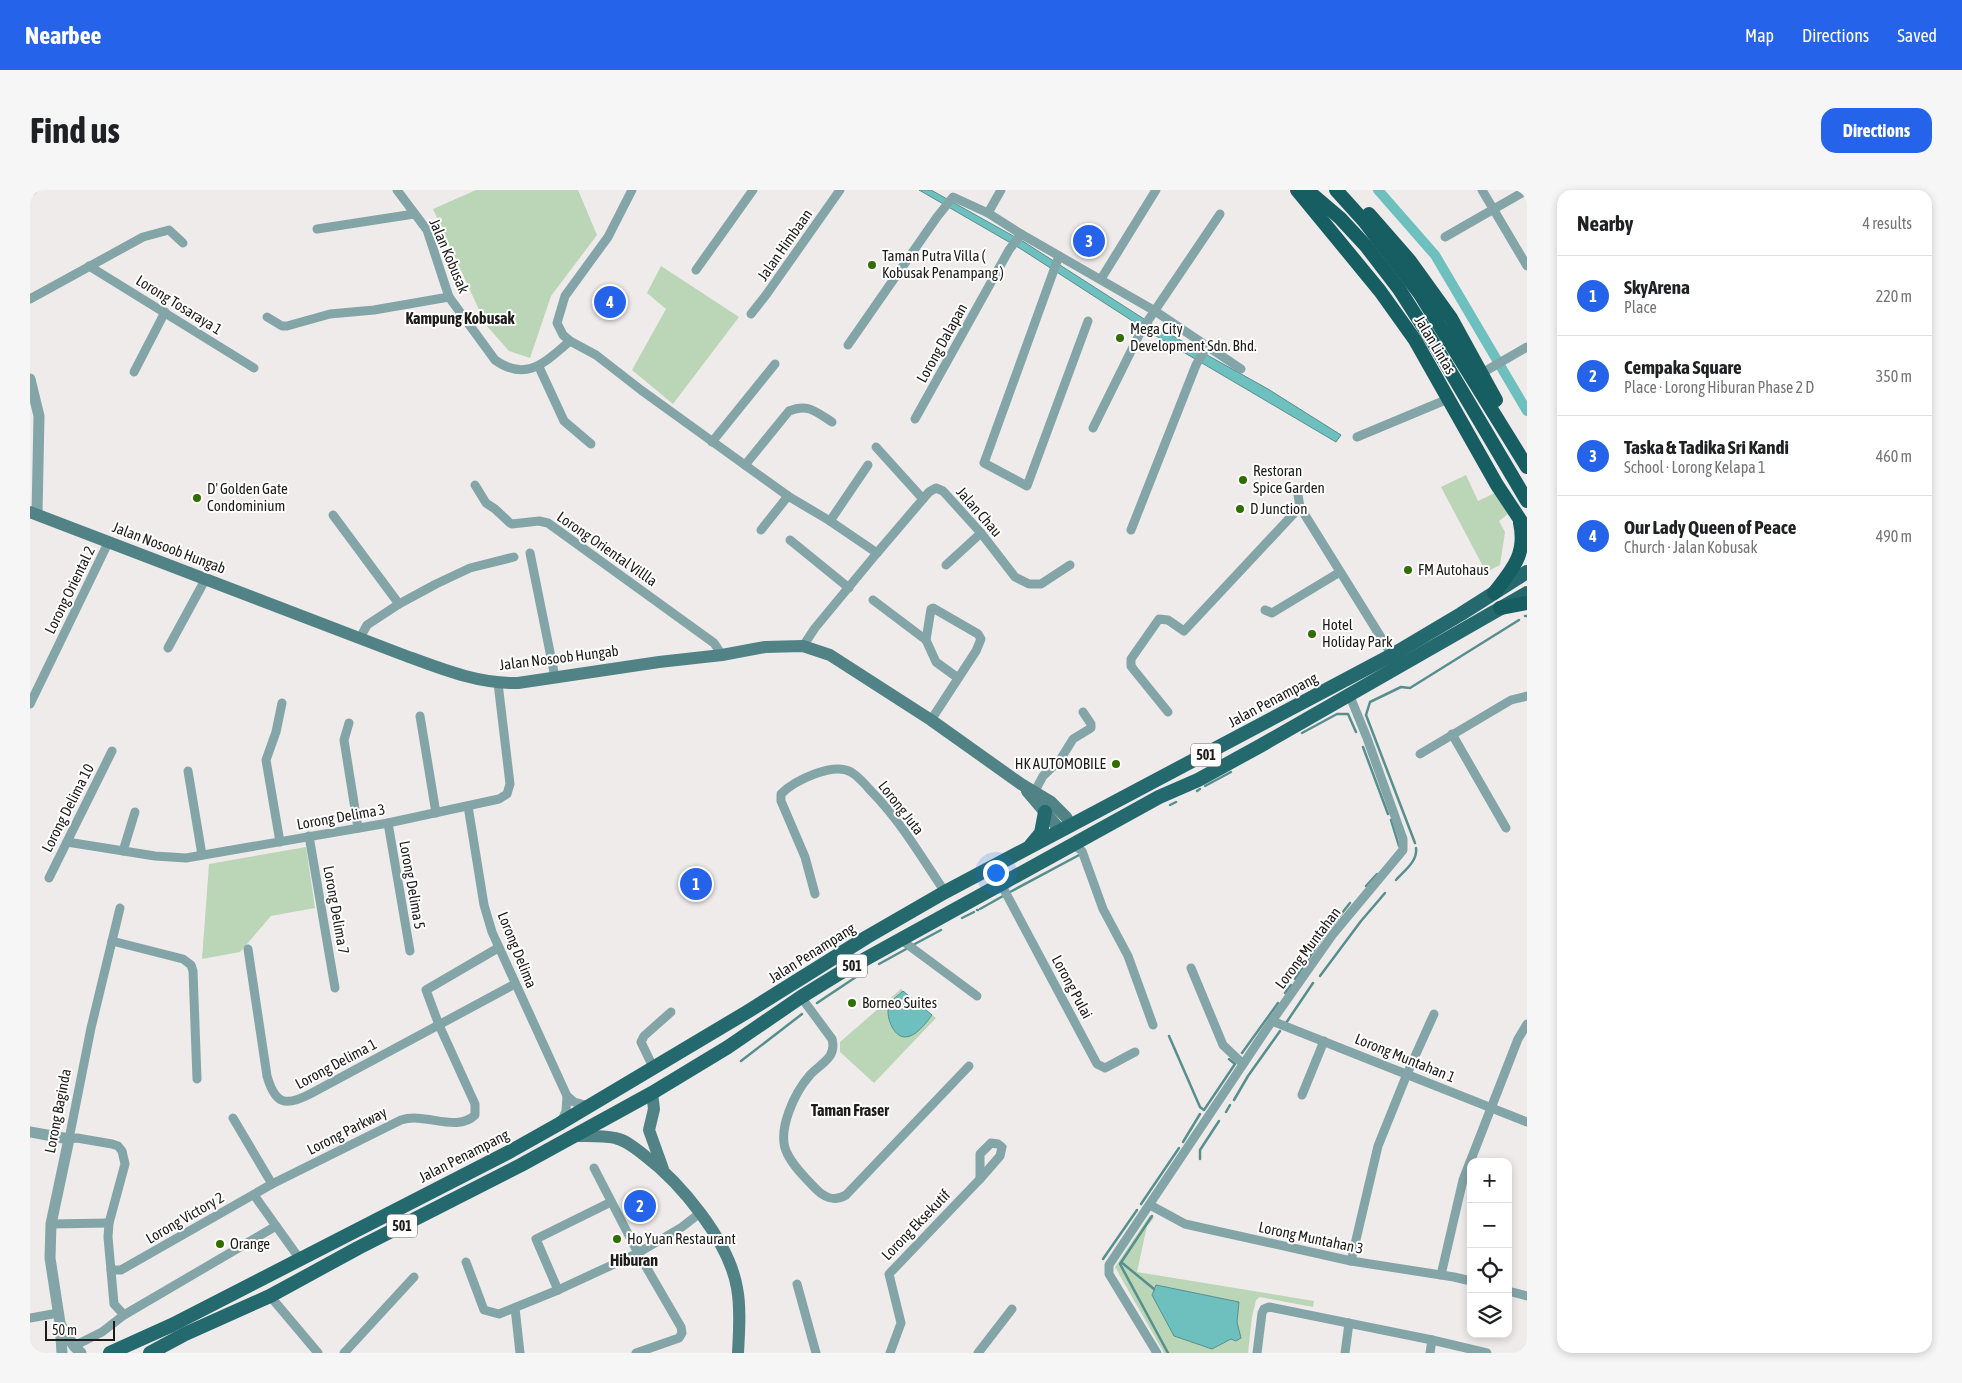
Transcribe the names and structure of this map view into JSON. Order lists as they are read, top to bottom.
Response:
{
  "streets": {
    "highway": ["Jalan Lintas"],
    "main road": ["Jalan Nosoob Hungab", "Jalan Penampang", "501"],
    "street": [
      "Jalan Himbaan",
      "Jalan Kobusak",
      "Lorong Tosaraya 1",
      "Lorong Dalapan",
      "Jalan Chau",
      "Lorong Oriental Villla",
      "Lorong Oriental 2",
      "Lorong Delima 10",
      "Lorong Juta",
      "Lorong Delima 3",
      "Lorong Delima 5",
      "Lorong Delima 7",
      "Lorong Muntahan",
      "Lorong Delima",
      "Lorong Pulai",
      "Lorong Muntahan 1",
      "Lorong Delima 1",
      "Lorong Baginda",
      "Lorong Parkway",
      "Lorong Victory 2",
      "Lorong Eksekutif",
      "Lorong Muntahan 3"
    ]
  },
  "crossings": [
    ["Jalan Lintas", "Jalan Penampang"],
    ["Jalan Chau", "Jalan Nosoob Hungab"],
    ["Jalan Nosoob Hungab", "Lorong Oriental Villla"],
    ["Jalan Nosoob Hungab", "Lorong Oriental 2"],
    ["Jalan Nosoob Hungab", "Jalan Penampang"],
    ["Jalan Nosoob Hungab", "Lorong Delima 3"],
    ["Jalan Penampang", "Lorong Juta"],
    ["Jalan Penampang", "Lorong Muntahan"],
    ["Jalan Penampang", "Lorong Pulai"],
    ["Lorong Delima 10", "Lorong Delima 3"],
    ["Lorong Delima 3", "Lorong Delima 5"],
    ["Lorong Delima 3", "Lorong Delima 7"],
    ["Lorong Delima 3", "Lorong Delima"],
    ["Lorong Muntahan", "Lorong Muntahan 1"],
    ["Lorong Muntahan", "Lorong Muntahan 3"],
    ["Lorong Delima", "Lorong Delima 1"],
    ["Lorong Delima 1", "Lorong Parkway"],
    ["Lorong Parkway", "Lorong Victory 2"]
  ],
  "districts": ["Kampung Kobusak", "Taman Fraser", "Hiburan"],
  "places": [
    "Taman Putra Villa ( Kobusak Penampang )",
    "Mega City Development Sdn. Bhd.",
    "Restoran Spice Garden",
    "D' Golden Gate Condominium",
    "D Junction",
    "FM Autohaus",
    "Hotel Holiday Park",
    "HK AUTOMOBILE",
    "Borneo Suites",
    "Ho Yuan Restaurant",
    "Orange"
  ],
  "scale_bar": "50 m",
  "page": {
    "header": "Nearbee",
    "nav": ["Map", "Directions", "Saved"],
    "buttons": "Directions",
    "title": "Find us",
    "heading": ["Nearby", "4 results"],
    "pins": [
      "3",
      "4",
      "1",
      "2"
    ],
    "list": [
      {
        "mark": "1",
        "name": "SkyArena",
        "note": "Place",
        "value": "220 m"
      },
      {
        "mark": "2",
        "name": "Cempaka Square",
        "note": "Place · Lorong Hiburan Phase 2 D",
        "value": "350 m"
      },
      {
        "mark": "3",
        "name": "Taska & Tadika Sri Kandi",
        "note": "School · Lorong Kelapa 1",
        "value": "460 m"
      },
      {
        "mark": "4",
        "name": "Our Lady Queen of Peace",
        "note": "Church · Jalan Kobusak",
        "value": "490 m"
      }
    ],
    "map_buttons": ["+", "−"],
    "scale": "50 m"
  }
}
